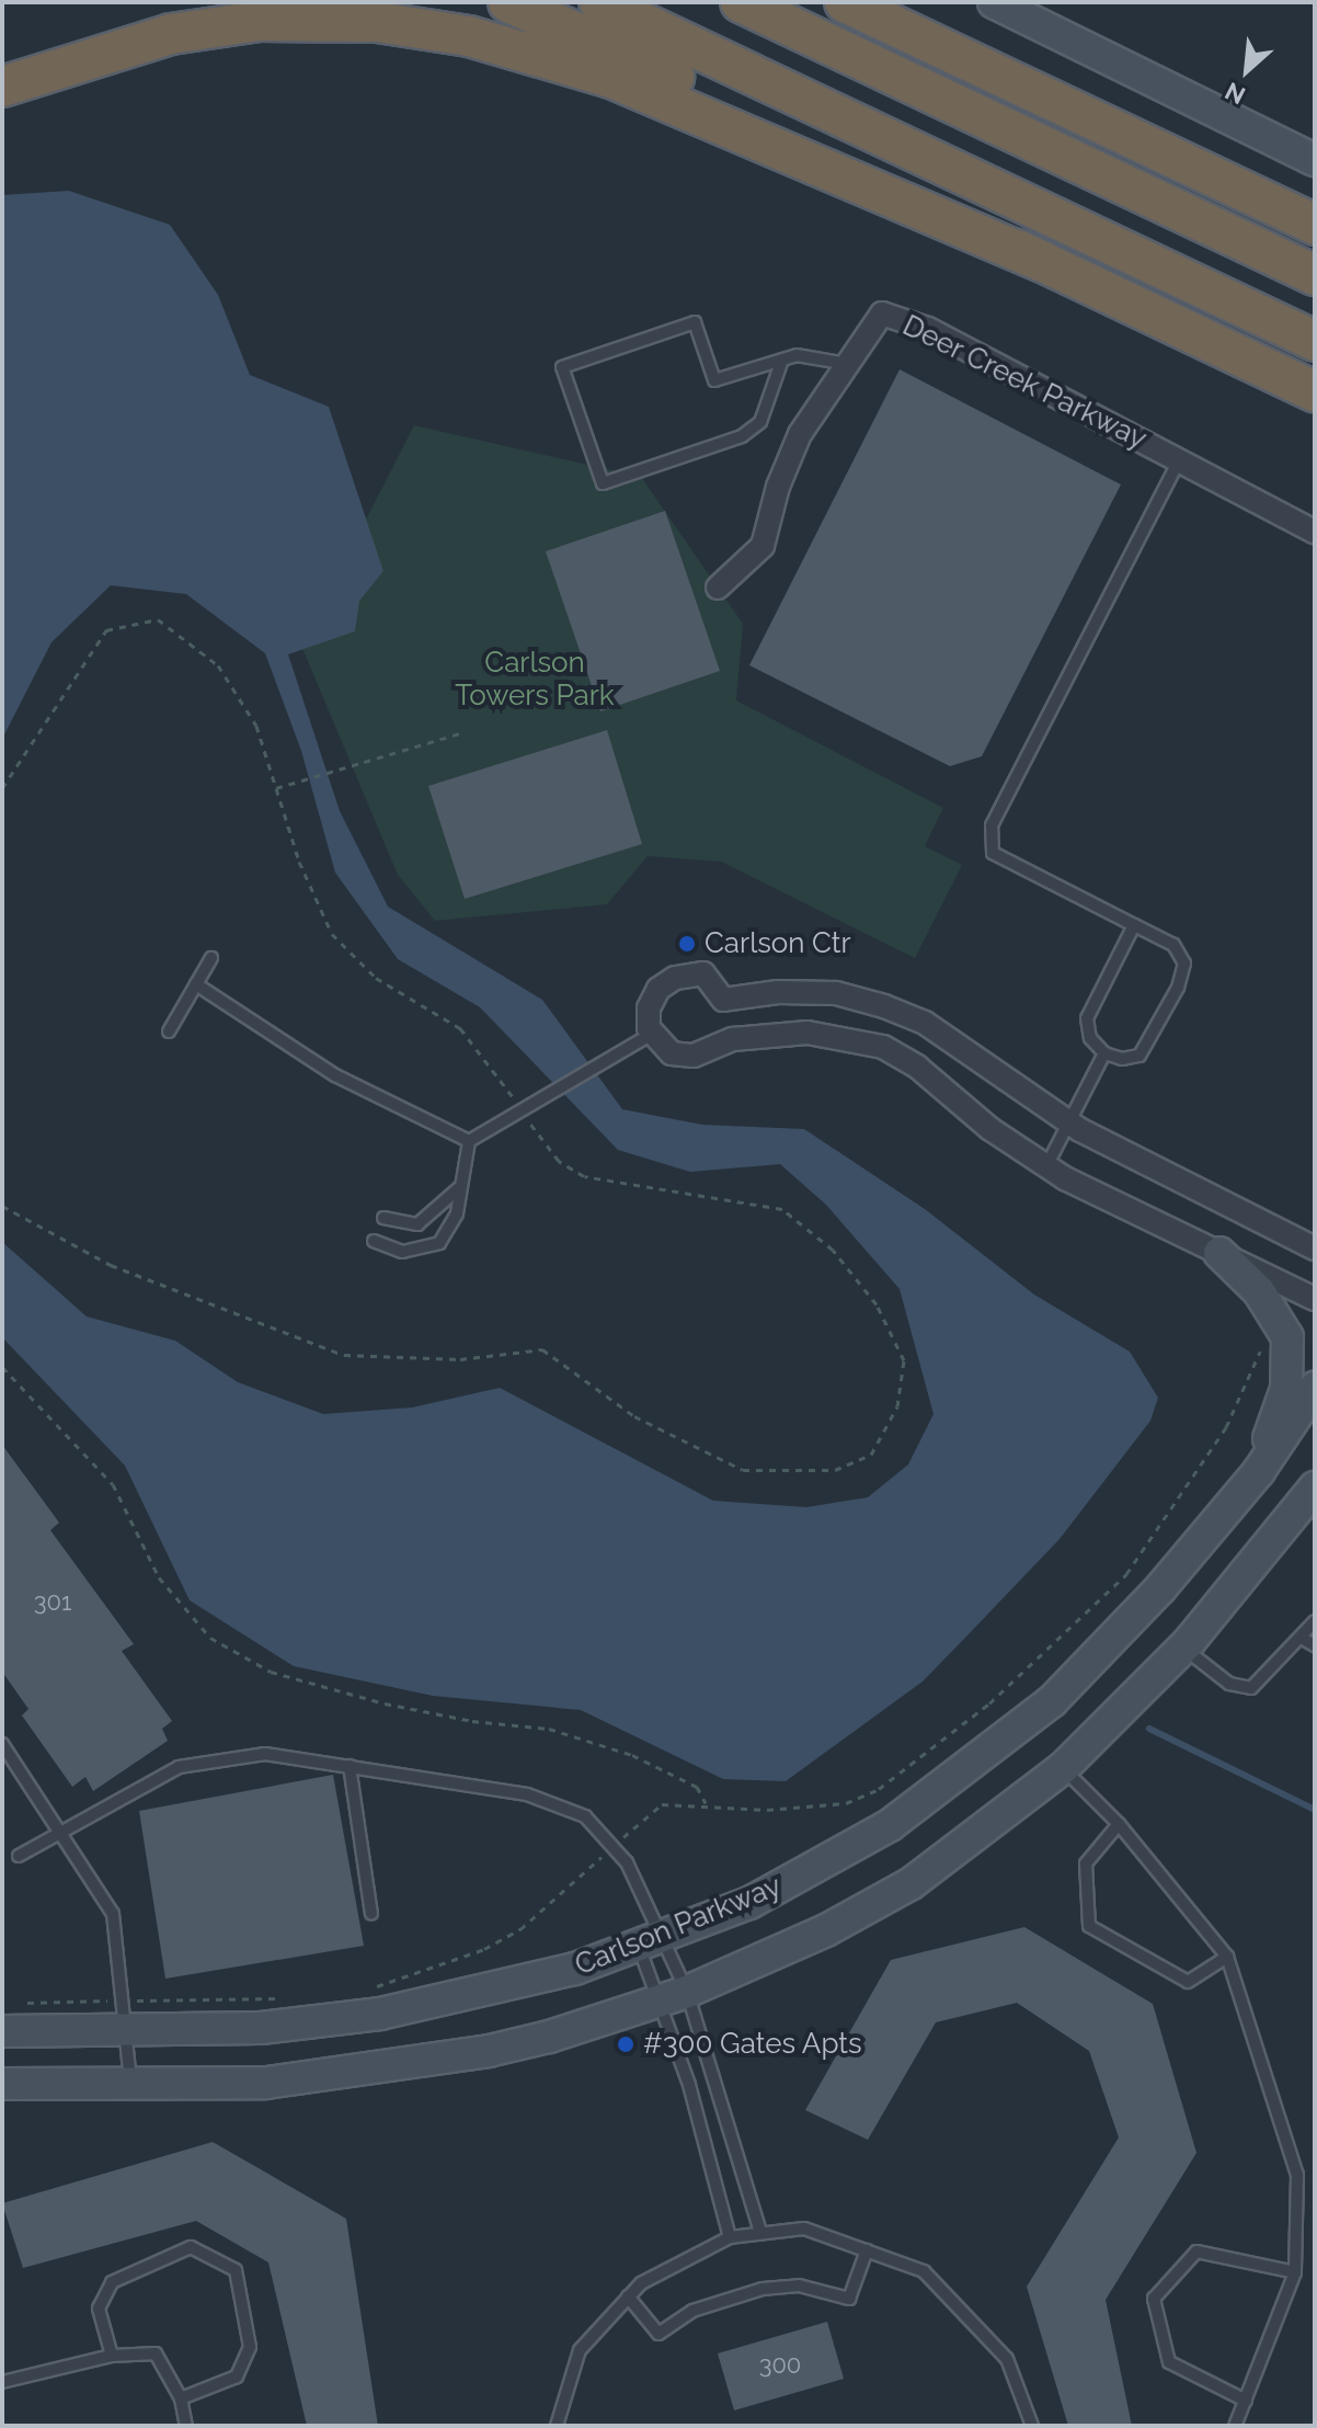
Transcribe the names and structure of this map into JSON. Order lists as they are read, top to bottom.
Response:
{
  "streets": {
    "main road": ["Carlson Parkway"],
    "street": ["Deer Creek Parkway"]
  },
  "parks": ["Carlson Towers Park"],
  "places": ["Carlson Ctr", "#300 Gates Apts"],
  "house_numbers": ["301", "300"],
  "north": "bottom left"
}
